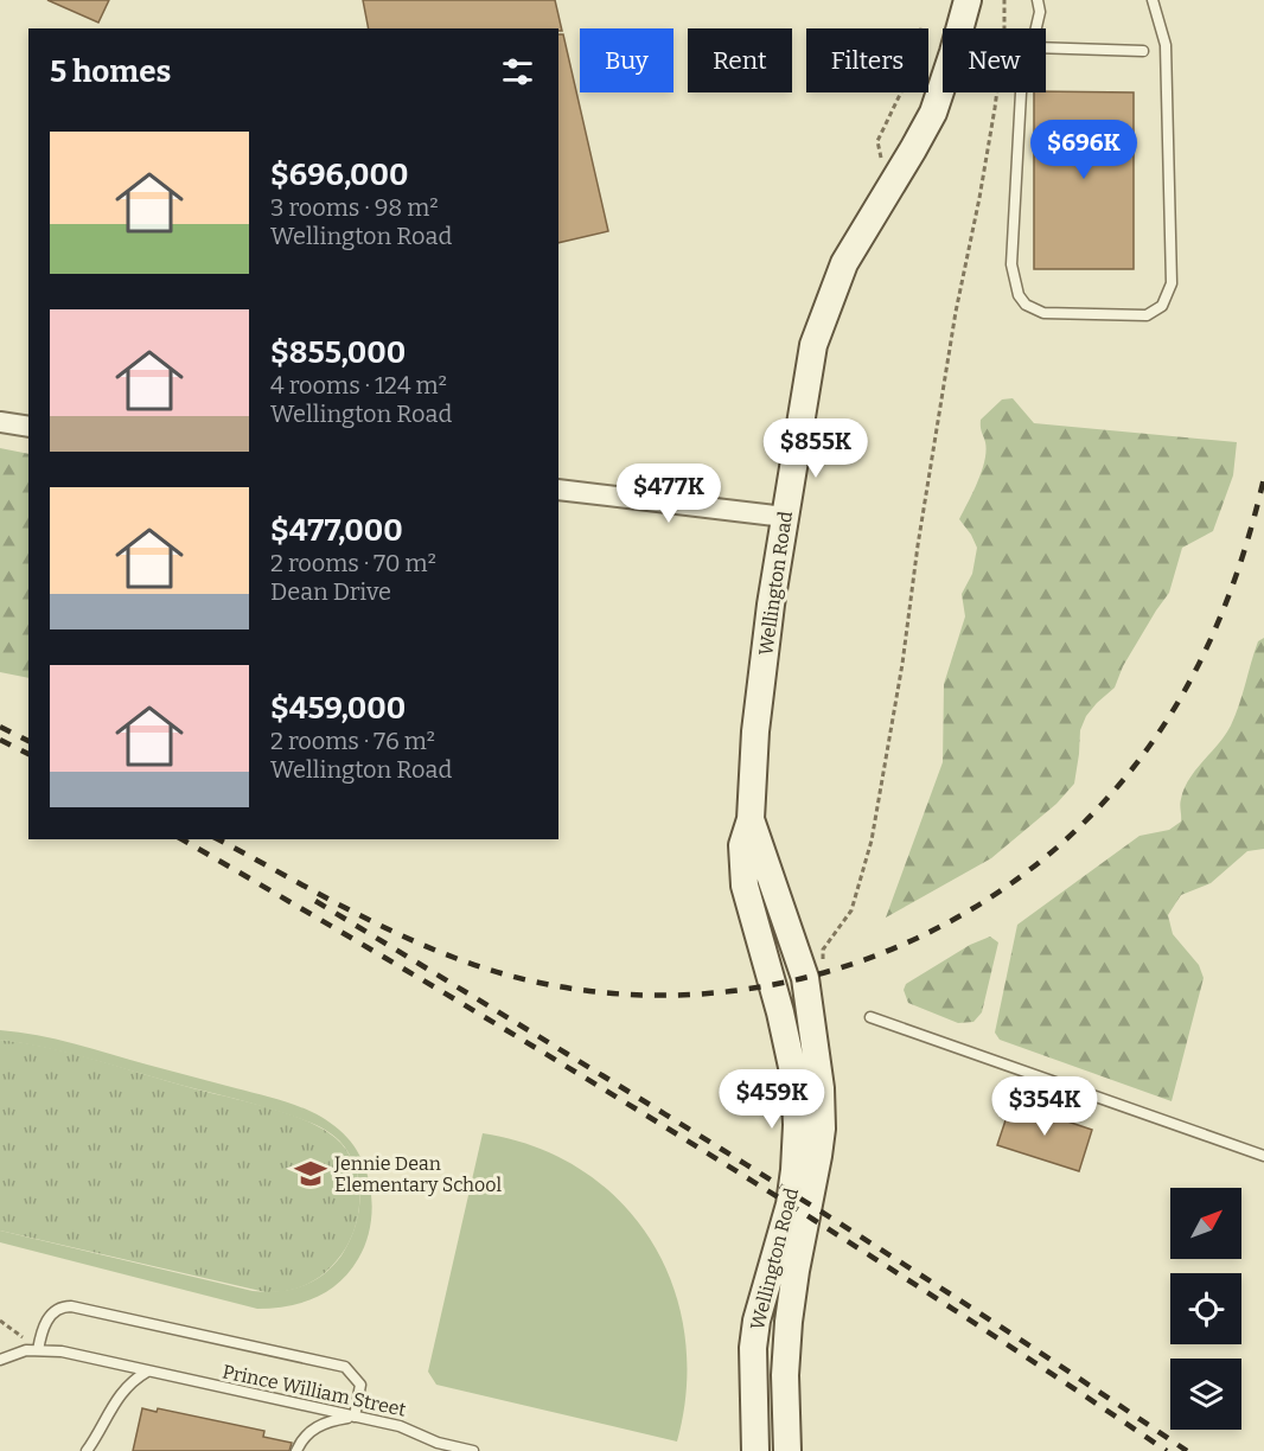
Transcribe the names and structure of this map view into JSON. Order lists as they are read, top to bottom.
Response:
{
  "streets": {
    "main road": ["Wellington Road"],
    "lane": ["Prince William Street"]
  },
  "places": {
    "school or university": ["Jennie Dean Elementary School"]
  },
  "north": "top right",
  "page": {
    "chip": [
      "Buy",
      "Rent",
      "Filters",
      "New"
    ],
    "heading": "5 homes",
    "list": [
      {
        "name": "$696,000",
        "note": "3 rooms · 98 m² · Wellington Road"
      },
      {
        "name": "$855,000",
        "note": "4 rooms · 124 m² · Wellington Road"
      },
      {
        "name": "$477,000",
        "note": "2 rooms · 70 m² · Dean Drive"
      },
      {
        "name": "$459,000",
        "note": "2 rooms · 76 m² · Wellington Road"
      }
    ],
    "price": [
      "$696K",
      "$855K",
      "$477K",
      "$459K",
      "$354K"
    ]
  }
}
